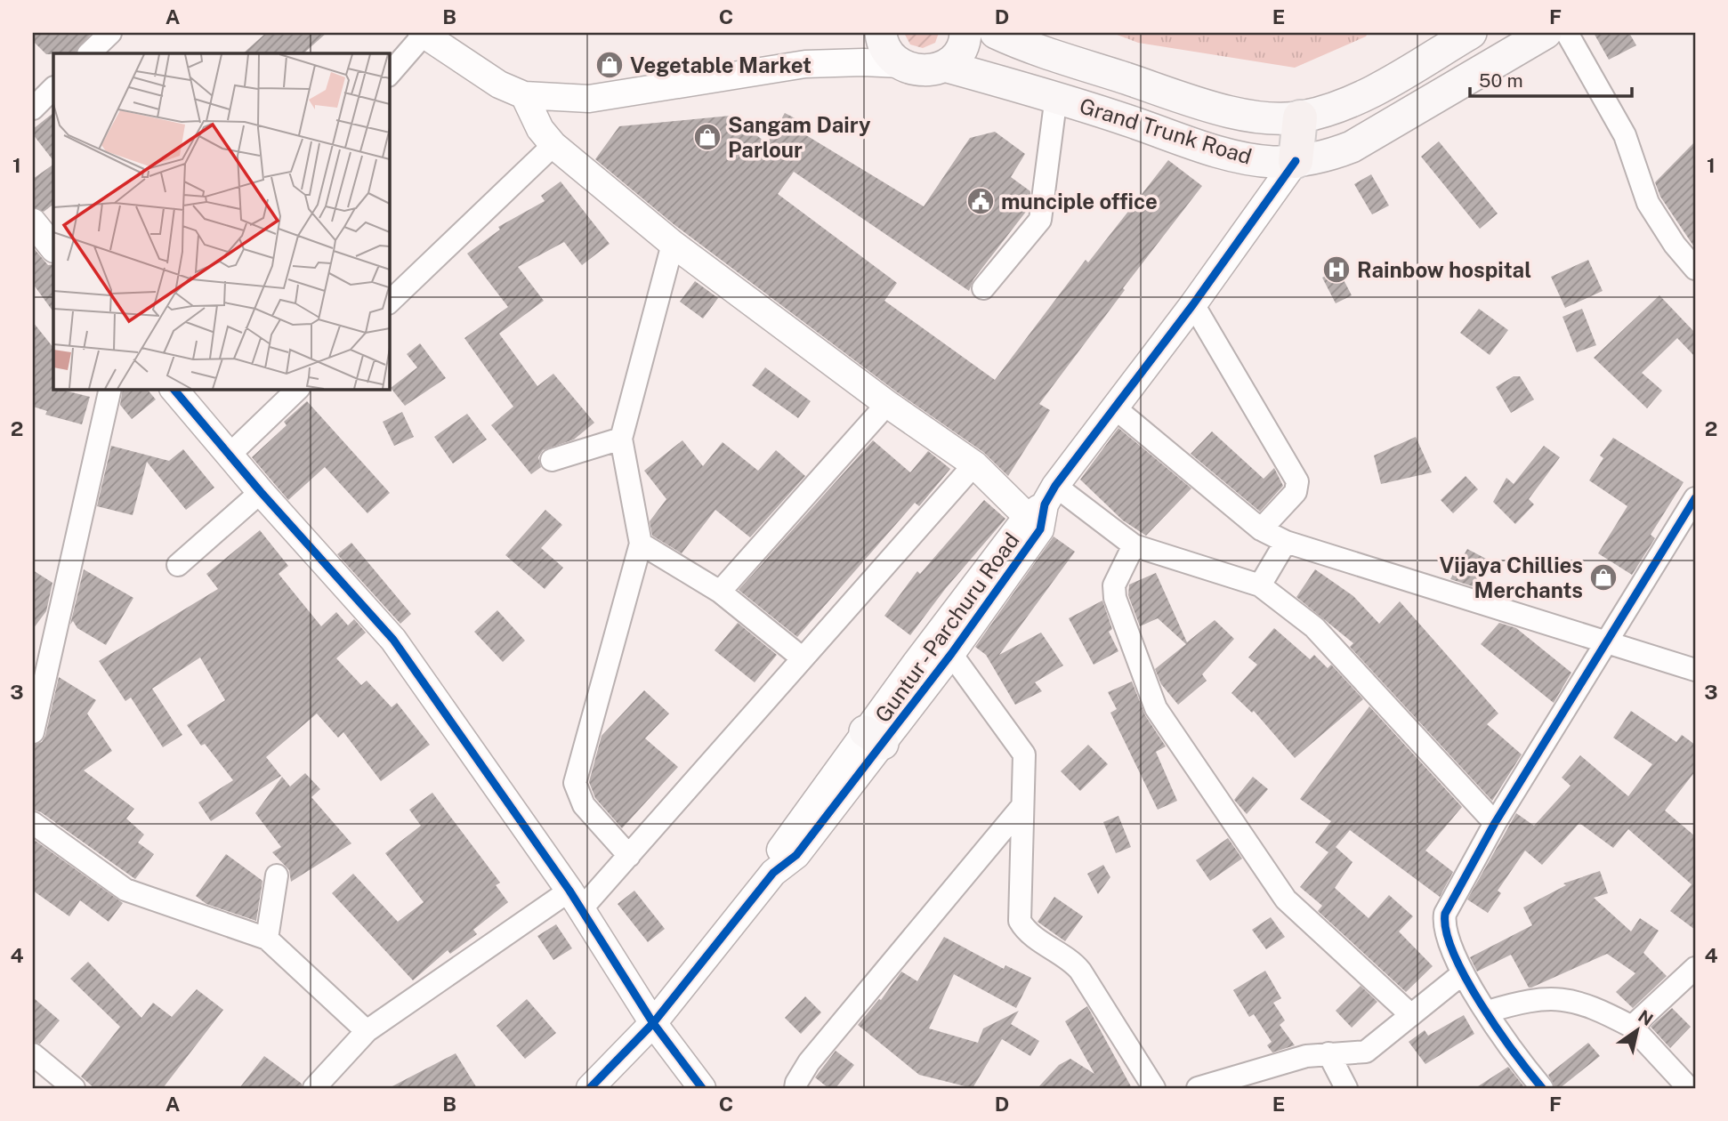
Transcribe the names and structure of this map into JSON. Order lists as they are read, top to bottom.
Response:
{
  "streets": {
    "main road": ["Grand Trunk Road"],
    "street": ["Guntur - Parchuru Road"]
  },
  "crossings": [
    ["Grand Trunk Road", "Guntur - Parchuru Road"]
  ],
  "places": {
    "shop": ["Vegetable Market", "Sangam Dairy Parlour", "Vijaya Chillies Merchants"],
    "public building": ["munciple office"],
    "hospital": ["Rainbow hospital"]
  },
  "scale_bar": "50 m",
  "north": "top right",
  "grid": {
    "columns": [
      "A",
      "B",
      "C",
      "D",
      "E",
      "F"
    ],
    "rows": [
      "1",
      "2",
      "3",
      "4"
    ]
  }
}
